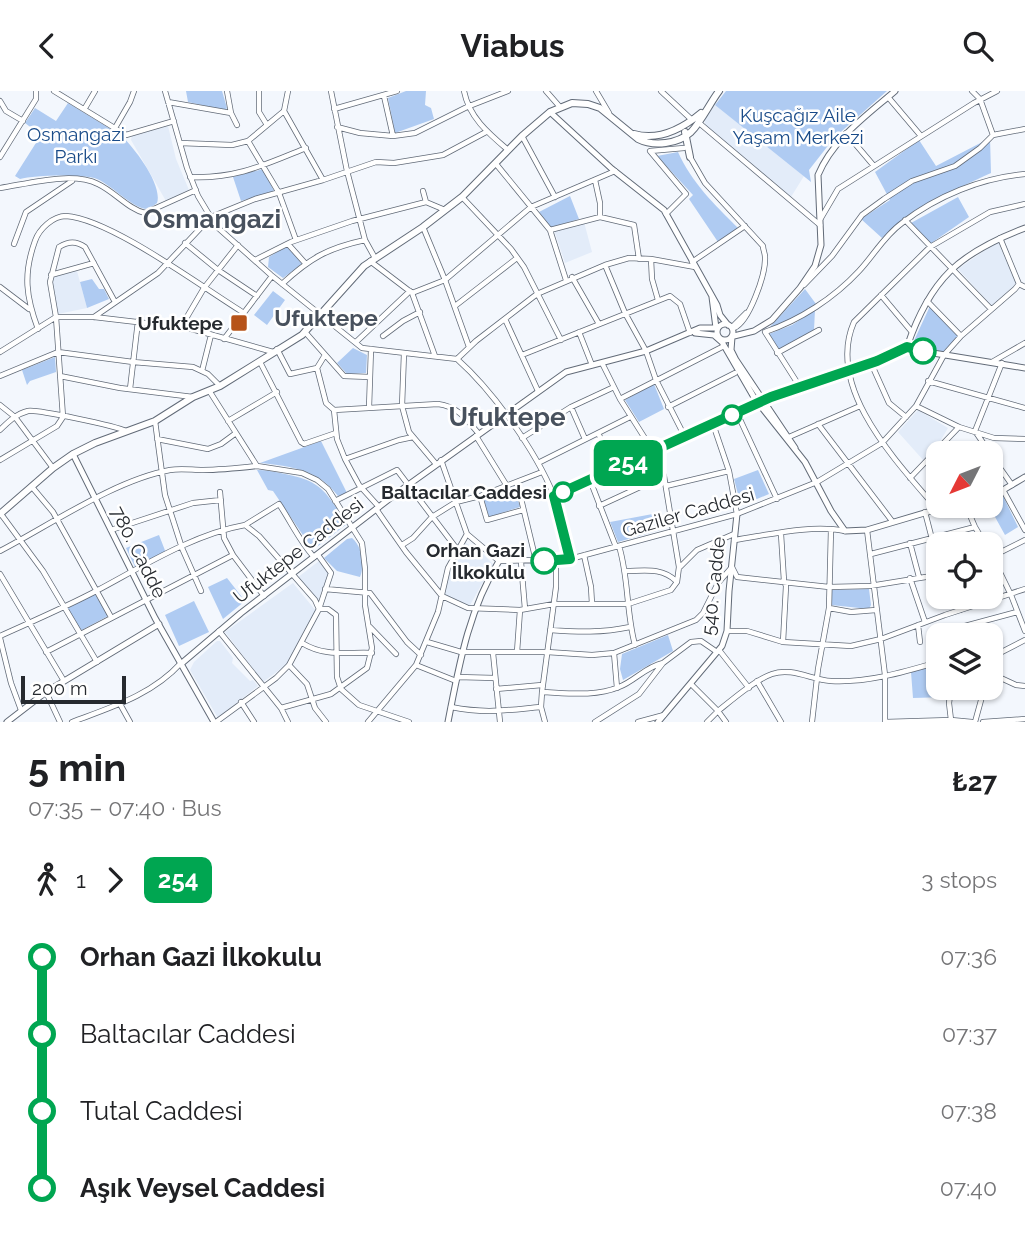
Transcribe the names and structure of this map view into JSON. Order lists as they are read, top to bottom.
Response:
{
  "streets": {
    "street": [
      "Gaziler Caddesi",
      "Ufuktepe Caddesi",
      "780. Cadde",
      "540. Cadde"
    ]
  },
  "crossings": [
    ["Gaziler Caddesi", "540. Cadde"],
    ["Ufuktepe Caddesi", "780. Cadde"]
  ],
  "districts": ["Osmangazi", "Ufuktepe", "Ufuktepe"],
  "parks": ["Kuşcağız Aile Yaşam Merkezi", "Osmangazi Parkı"],
  "places": {
    "transit": ["Ufuktepe"],
    "other": ["Baltacılar Caddesi", "Orhan Gazi İlkokulu"]
  },
  "lines": ["bus line 254"],
  "scale_bar": "200 m",
  "north": "bottom left",
  "page": {
    "header": "Viabus",
    "on_map": "254",
    "scale": "200 m",
    "heading": ["5 min", "07:35 – 07:40 · Bus", "₺27"],
    "legs": ["1", "254", "3 stops"],
    "list": [
      {
        "name": "Orhan Gazi İlkokulu",
        "value": "07:36"
      },
      {
        "name": "Baltacılar Caddesi",
        "value": "07:37"
      },
      {
        "name": "Tutal Caddesi",
        "value": "07:38"
      },
      {
        "name": "Aşık Veysel Caddesi",
        "value": "07:40"
      }
    ]
  }
}
